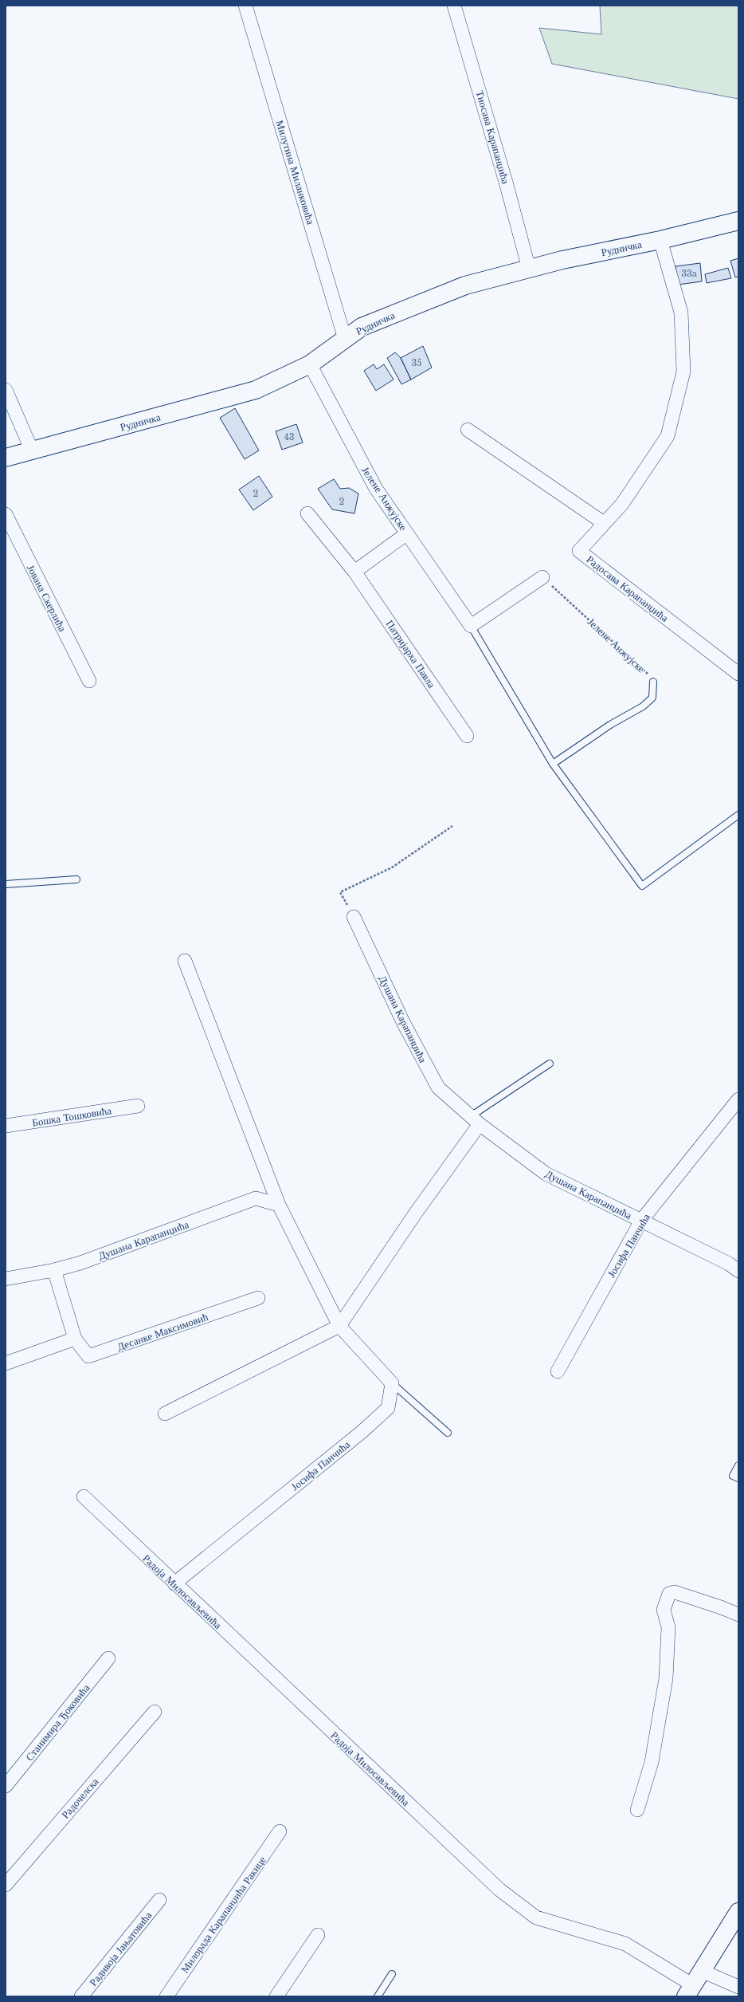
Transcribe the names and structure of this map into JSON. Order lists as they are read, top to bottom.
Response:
{
  "streets": {
    "street": [
      "Тиосава Карапанџића",
      "Милутина Миланковића",
      "Рудничка",
      "Јелене Анжујске",
      "Радосава Карапанџића",
      "Јована Скерлића",
      "Патријарха Павла",
      "Душана Карапанџића",
      "Бошка Тошковића",
      "Јосифа Панчића",
      "Десанке Максимовић",
      "Радоја Милосављевића",
      "Станимира Ђоковића",
      "Радочелска",
      "Милорада Карапанџића Ракице",
      "Радивоја Јањатовића"
    ]
  },
  "crossings": [
    ["Тиосава Карапанџића", "Рудничка"],
    ["Милутина Миланковића", "Рудничка"],
    ["Рудничка", "Јелене Анжујске"],
    ["Рудничка", "Радосава Карапанџића"],
    ["Душана Карапанџића", "Јосифа Панчића"],
    ["Јосифа Панчића", "Радоја Милосављевића"]
  ],
  "house_numbers": [
    "33a",
    "35",
    "43",
    "2",
    "2"
  ]
}
